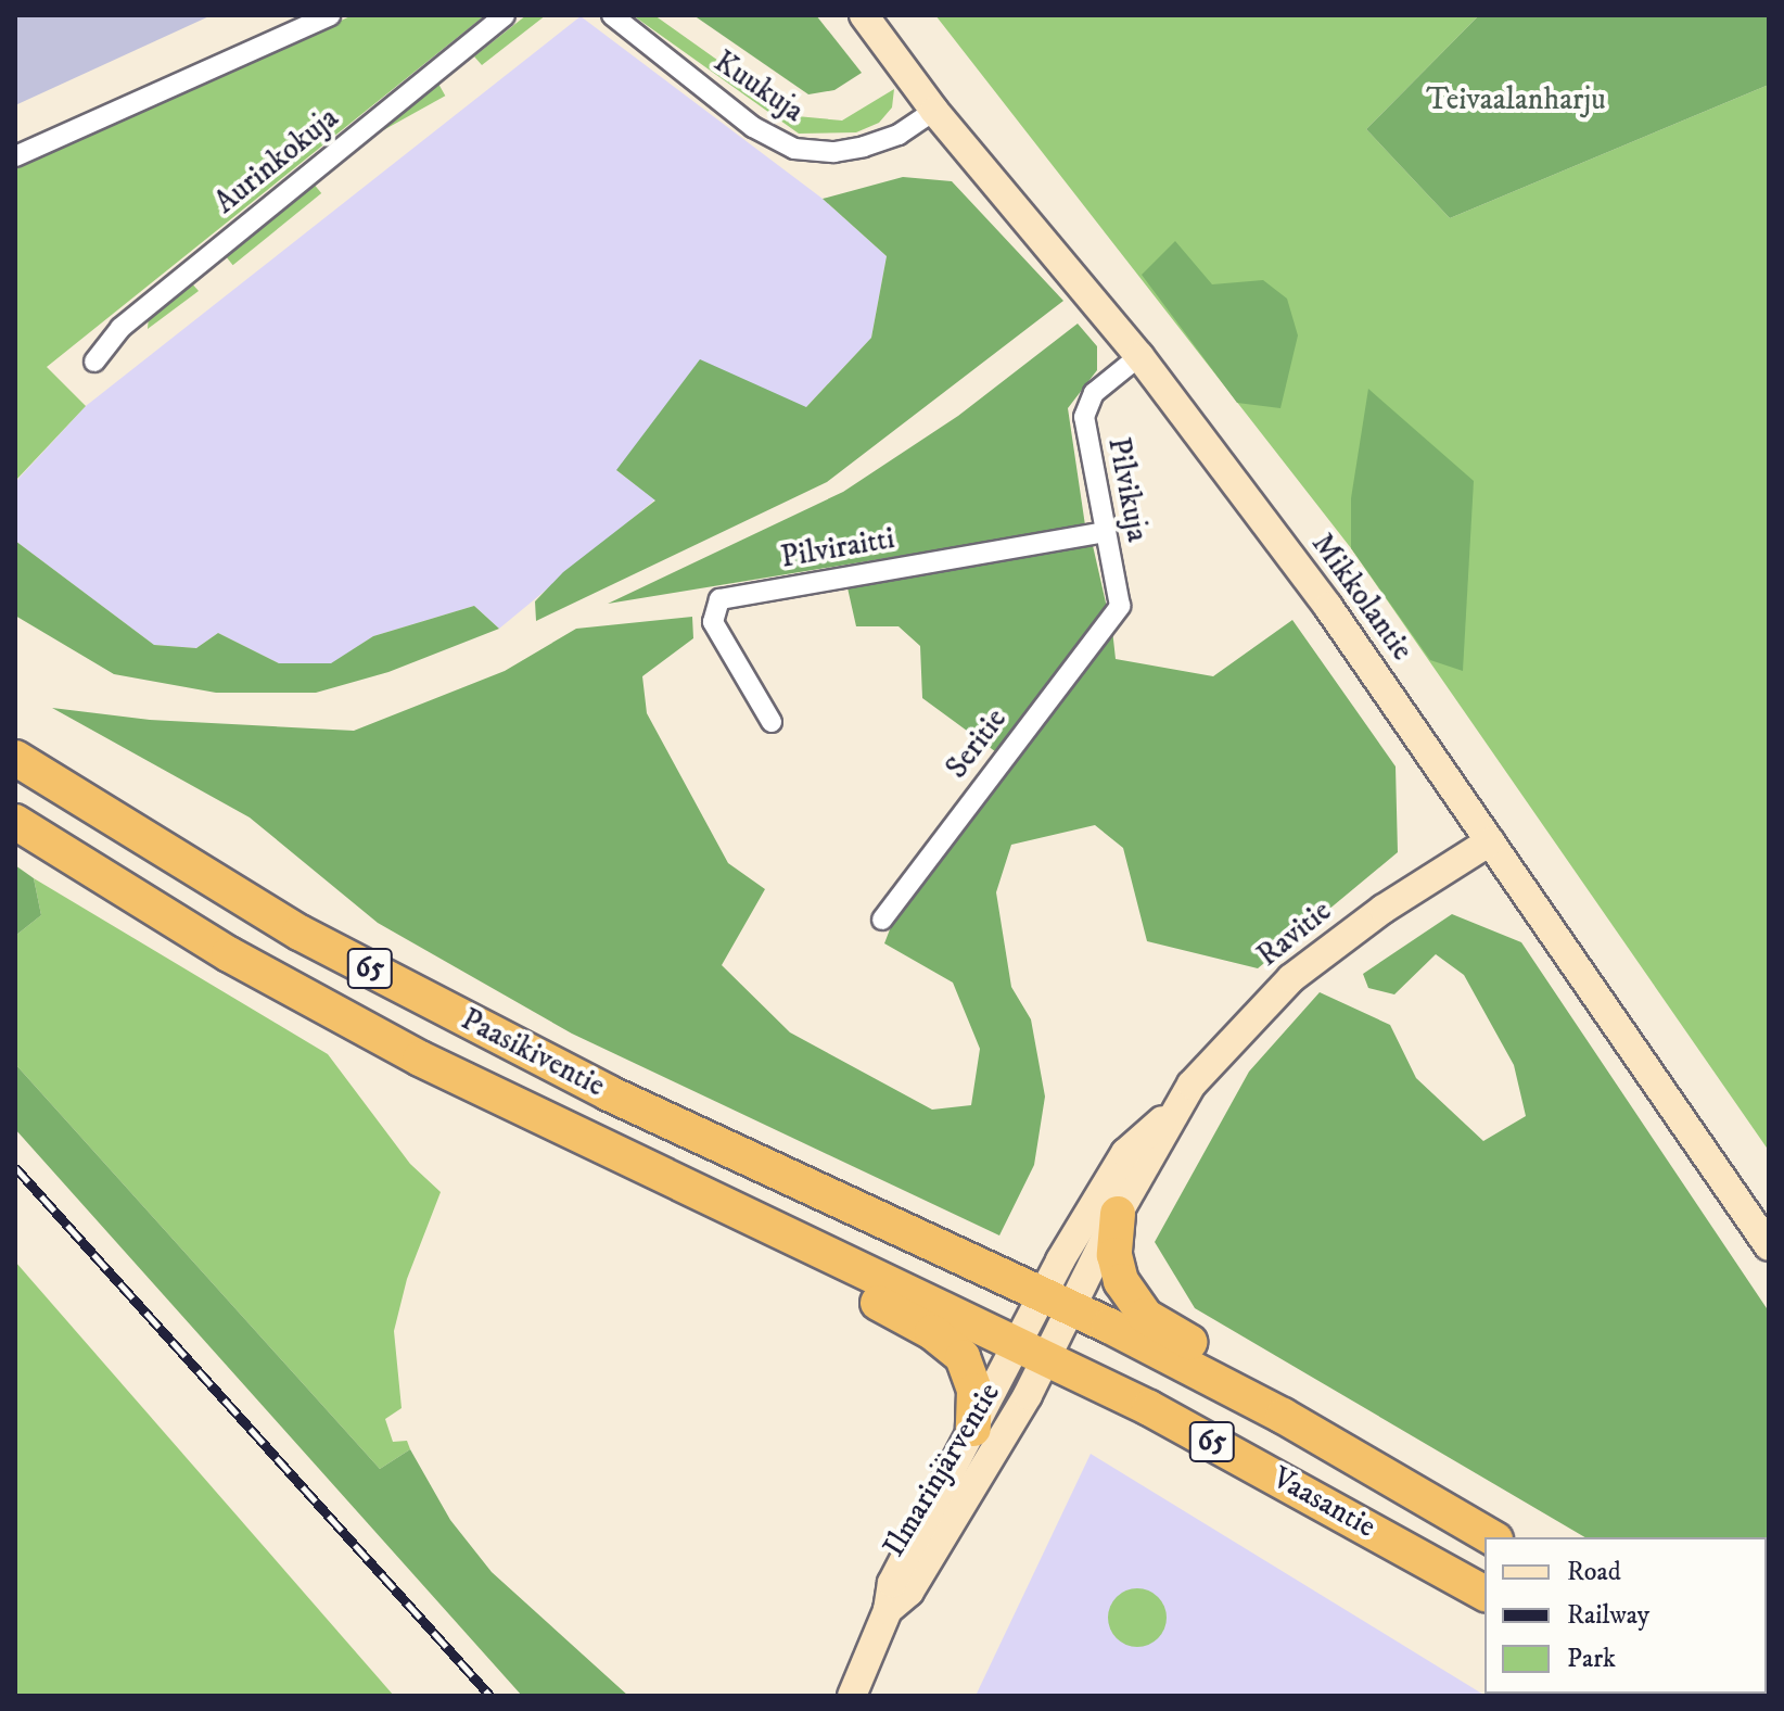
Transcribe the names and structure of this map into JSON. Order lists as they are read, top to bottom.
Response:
{
  "streets": {
    "highway": ["65", "Paasikiventie", "Vaasantie"],
    "main road": ["Mikkolantie", "Ravitie", "Ilmarinjärventie"],
    "street": [
      "Kuukuja",
      "Aurinkokuja",
      "Pilvikuja",
      "Pilviraitti",
      "Seritie"
    ]
  },
  "crossings": [
    ["Kuukuja", "Mikkolantie"],
    ["Pilvikuja", "Pilviraitti"],
    ["Pilvikuja", "Mikkolantie"],
    ["Pilvikuja", "Seritie"],
    ["Mikkolantie", "Ravitie"],
    ["Ravitie", "65"],
    ["Ravitie", "Paasikiventie"],
    ["Ravitie", "Ilmarinjärventie"],
    ["Ravitie", "Vaasantie"],
    ["65", "Vaasantie"],
    ["Paasikiventie", "Ilmarinjärventie"],
    ["Paasikiventie", "Vaasantie"],
    ["Ilmarinjärventie", "Vaasantie"]
  ],
  "parks": ["Teivaalanharju"],
  "legend": ["Road", "Railway", "Park"]
}
